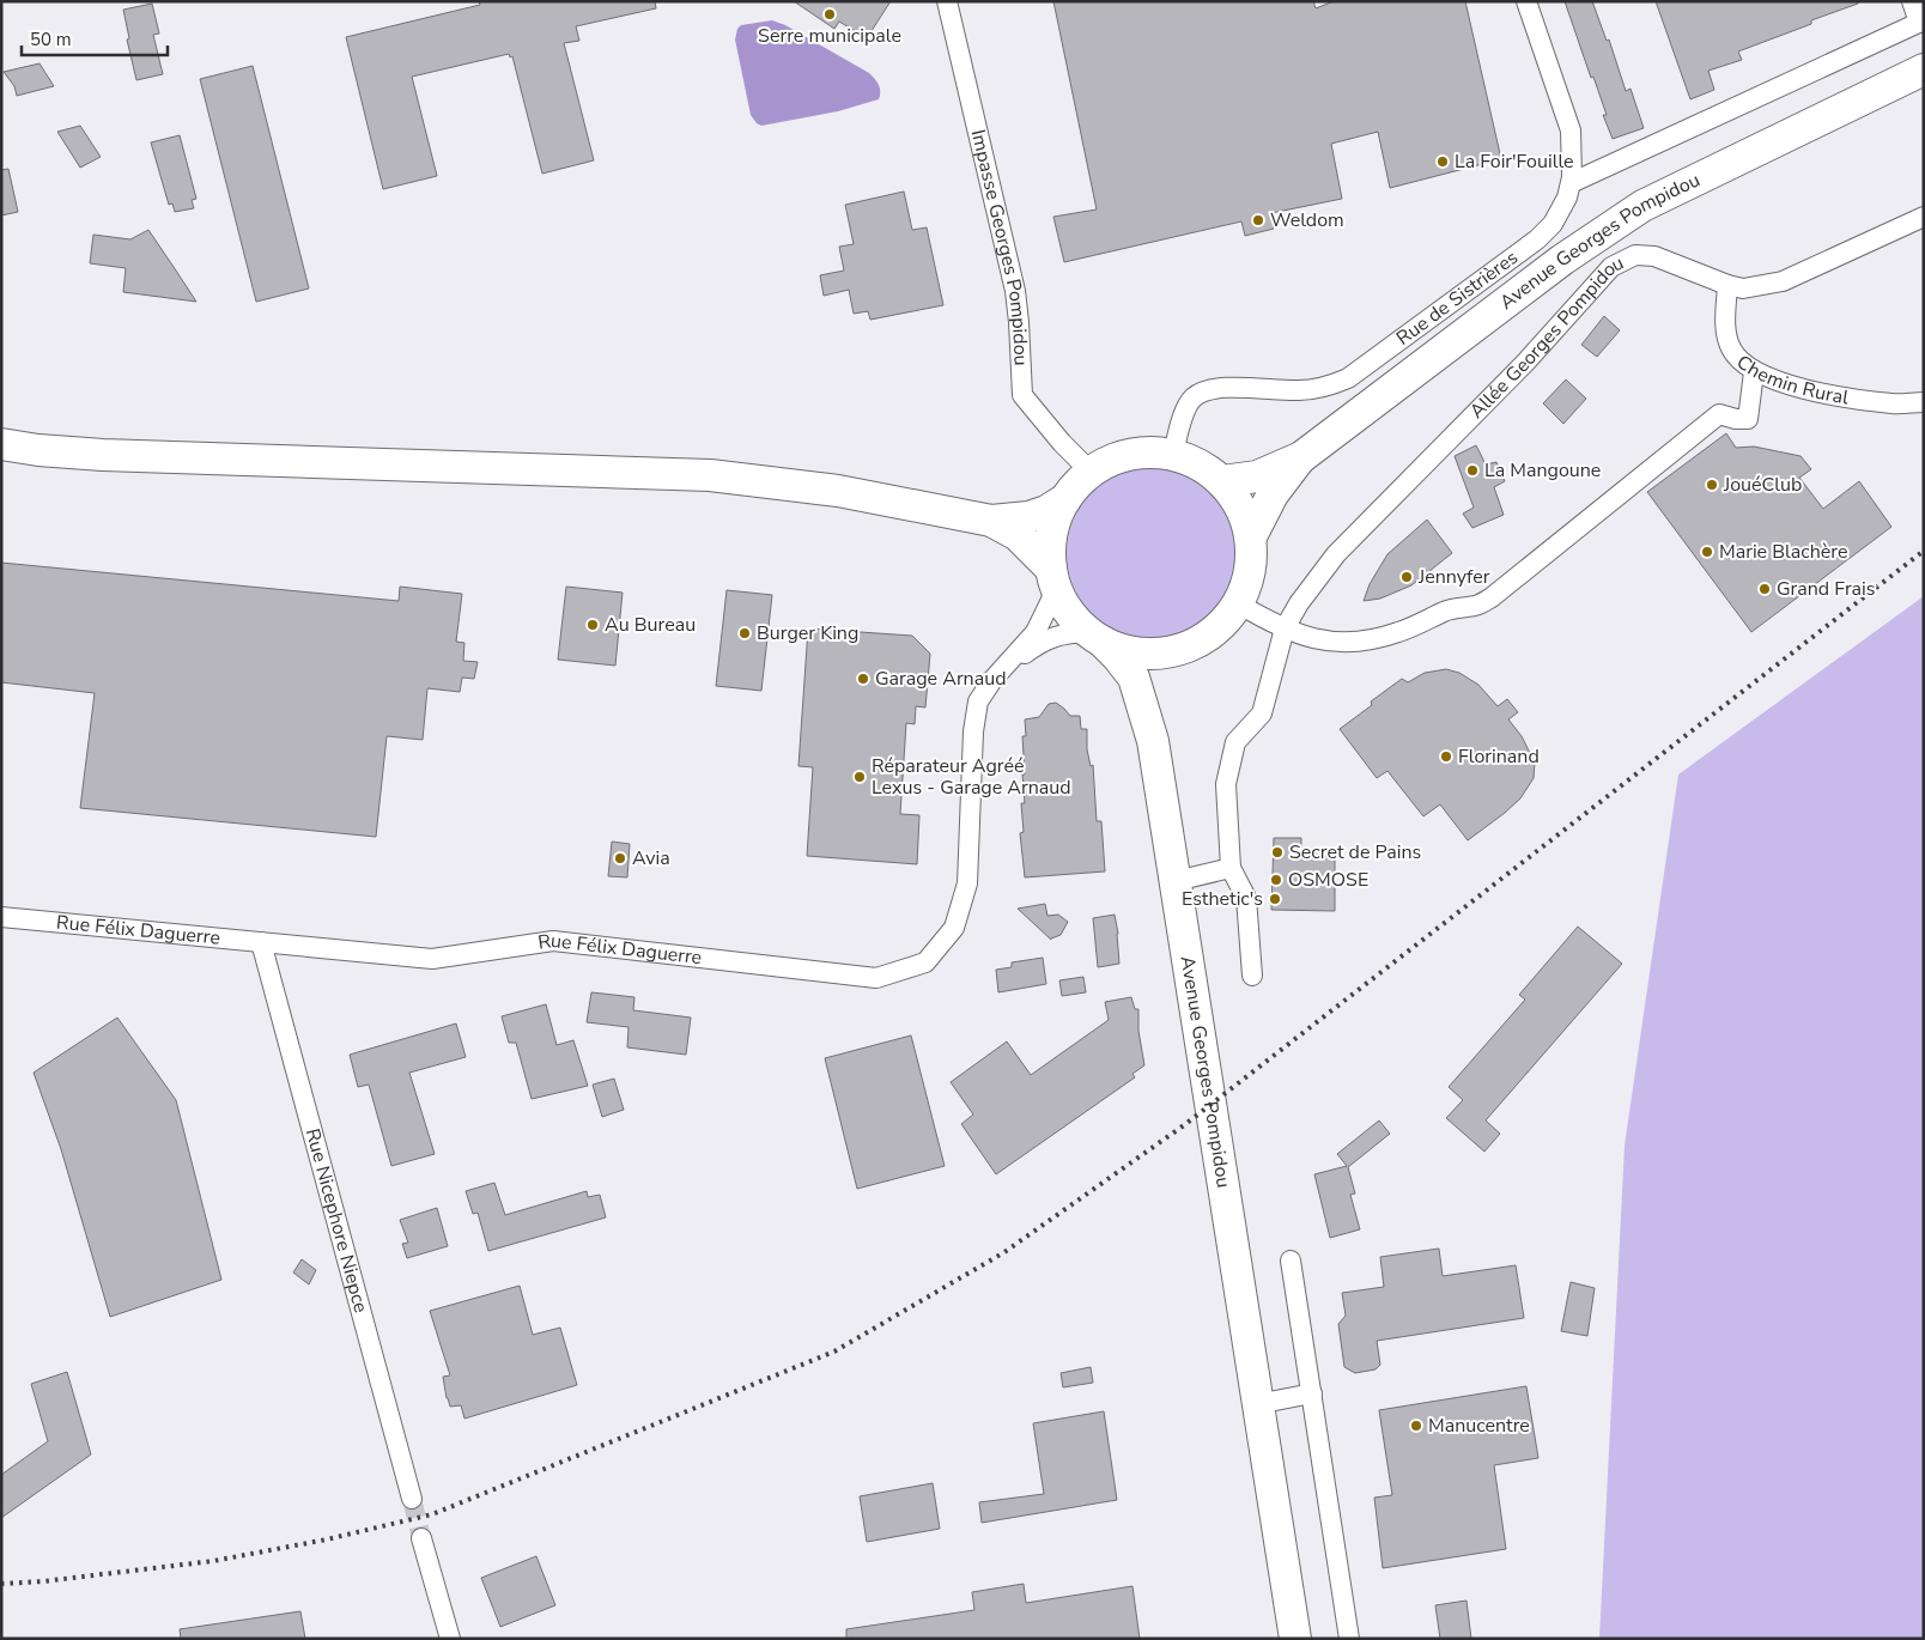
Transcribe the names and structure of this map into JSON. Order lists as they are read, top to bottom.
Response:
{
  "streets": {
    "main road": ["Avenue Georges Pompidou"],
    "street": [
      "Impasse Georges Pompidou",
      "Rue de Sistrières",
      "Allée Georges Pompidou",
      "Chemin Rural",
      "Rue Félix Daguerre",
      "Rue Nicephore Niepce"
    ]
  },
  "crossings": [
    ["Avenue Georges Pompidou", "Impasse Georges Pompidou"],
    ["Avenue Georges Pompidou", "Rue de Sistrières"],
    ["Avenue Georges Pompidou", "Rue Félix Daguerre"],
    ["Impasse Georges Pompidou", "Rue de Sistrières"],
    ["Impasse Georges Pompidou", "Rue Félix Daguerre"],
    ["Rue de Sistrières", "Rue Félix Daguerre"],
    ["Allée Georges Pompidou", "Chemin Rural"],
    ["Rue Félix Daguerre", "Rue Nicephore Niepce"]
  ],
  "places": [
    "Serre municipale",
    "La Foir'Fouille",
    "Weldom",
    "La Mangoune",
    "JouéClub",
    "Marie Blachère",
    "Jennyfer",
    "Grand Frais",
    "Au Bureau",
    "Burger King",
    "Garage Arnaud",
    "Florinand",
    "Réparateur Agréé Lexus - Garage Arnaud",
    "Secret de Pains",
    "Avia",
    "OSMOSE",
    "Esthetic's",
    "Manucentre"
  ],
  "scale_bar": "50 m"
}
